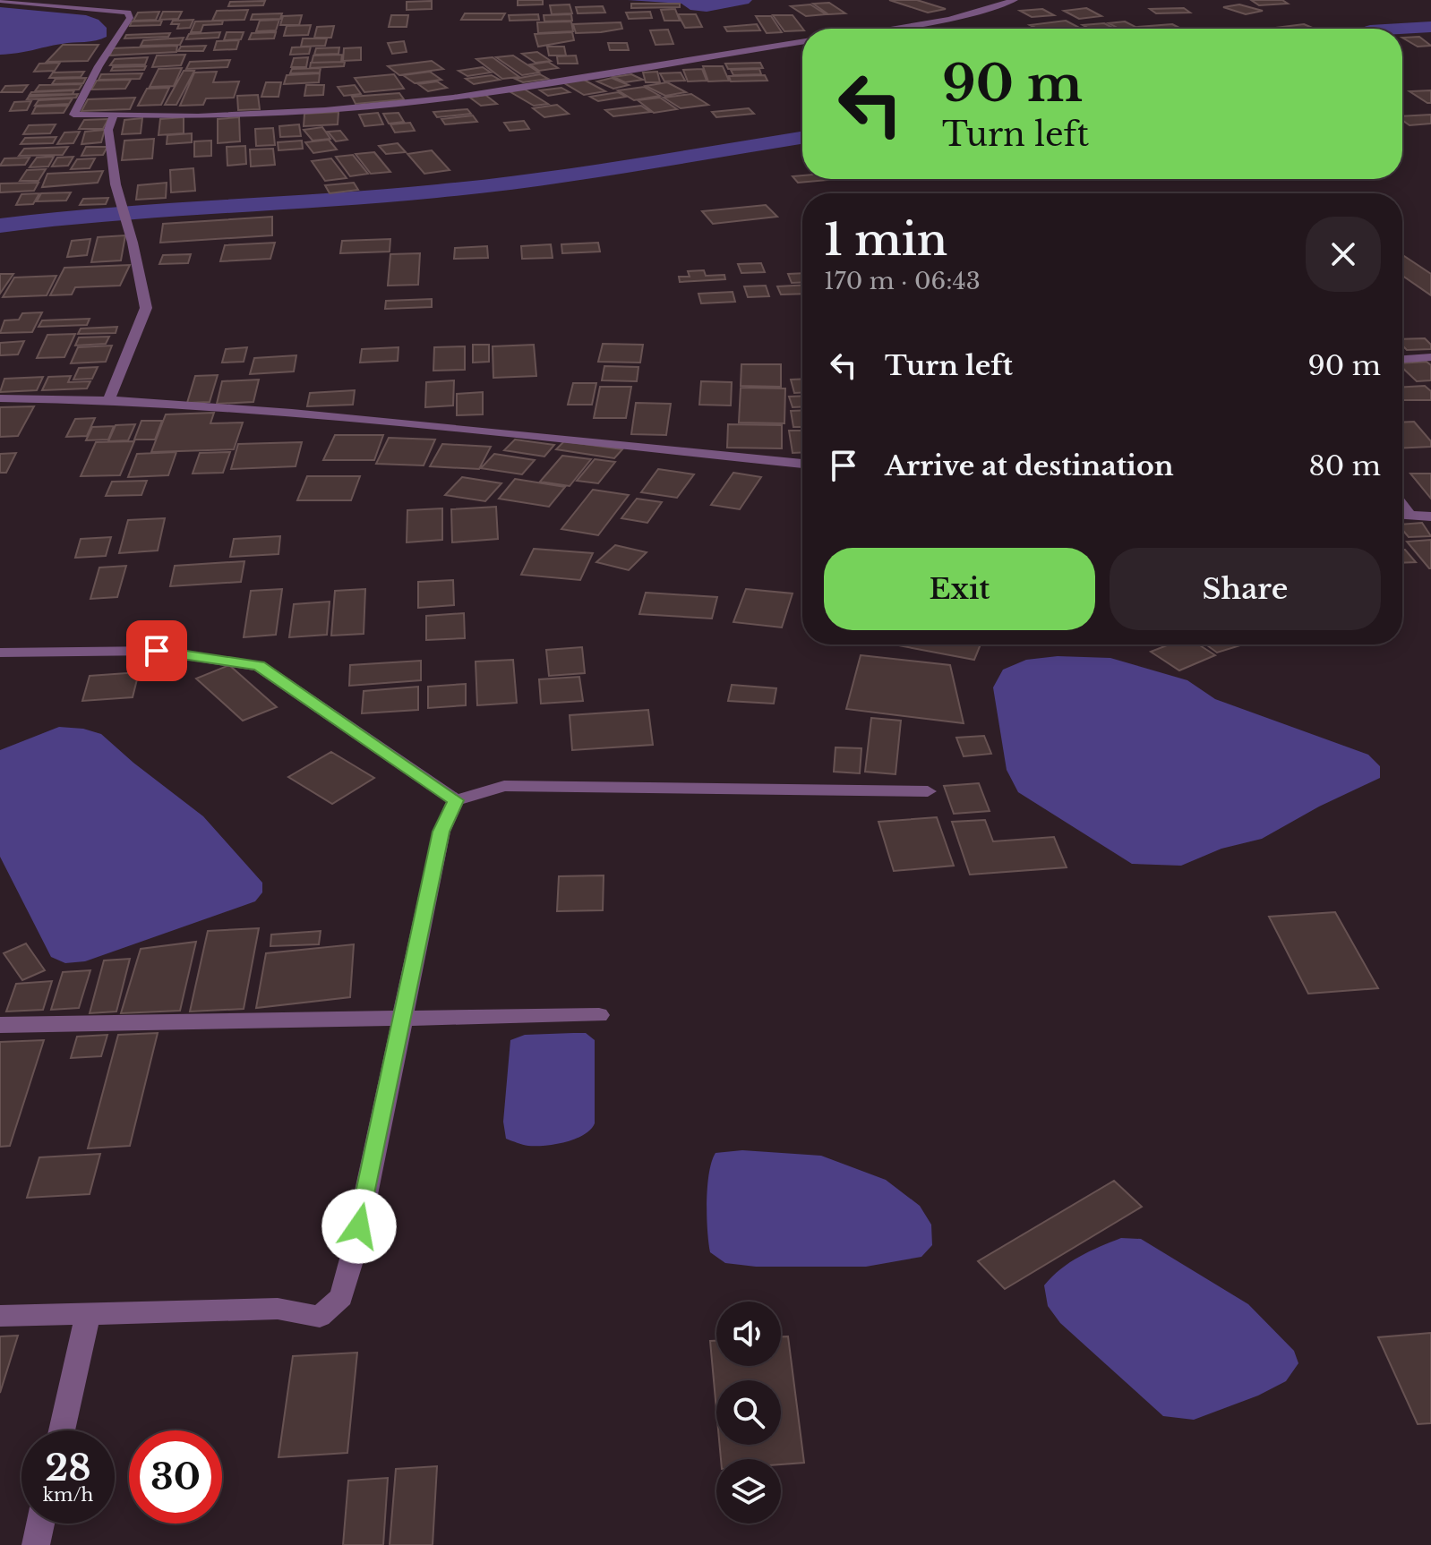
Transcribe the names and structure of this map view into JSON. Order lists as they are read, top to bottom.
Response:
{
  "page": {
    "turn": ["90 m", "Turn left"],
    "heading": ["1 min", "170 m · 06:43"],
    "list": [
      {
        "name": "Turn left",
        "value": "90 m"
      },
      {
        "name": "Arrive at destination",
        "value": "80 m"
      }
    ],
    "buttons": ["Exit", "Share"],
    "speed": "28 km/h",
    "limit": "30"
  }
}
